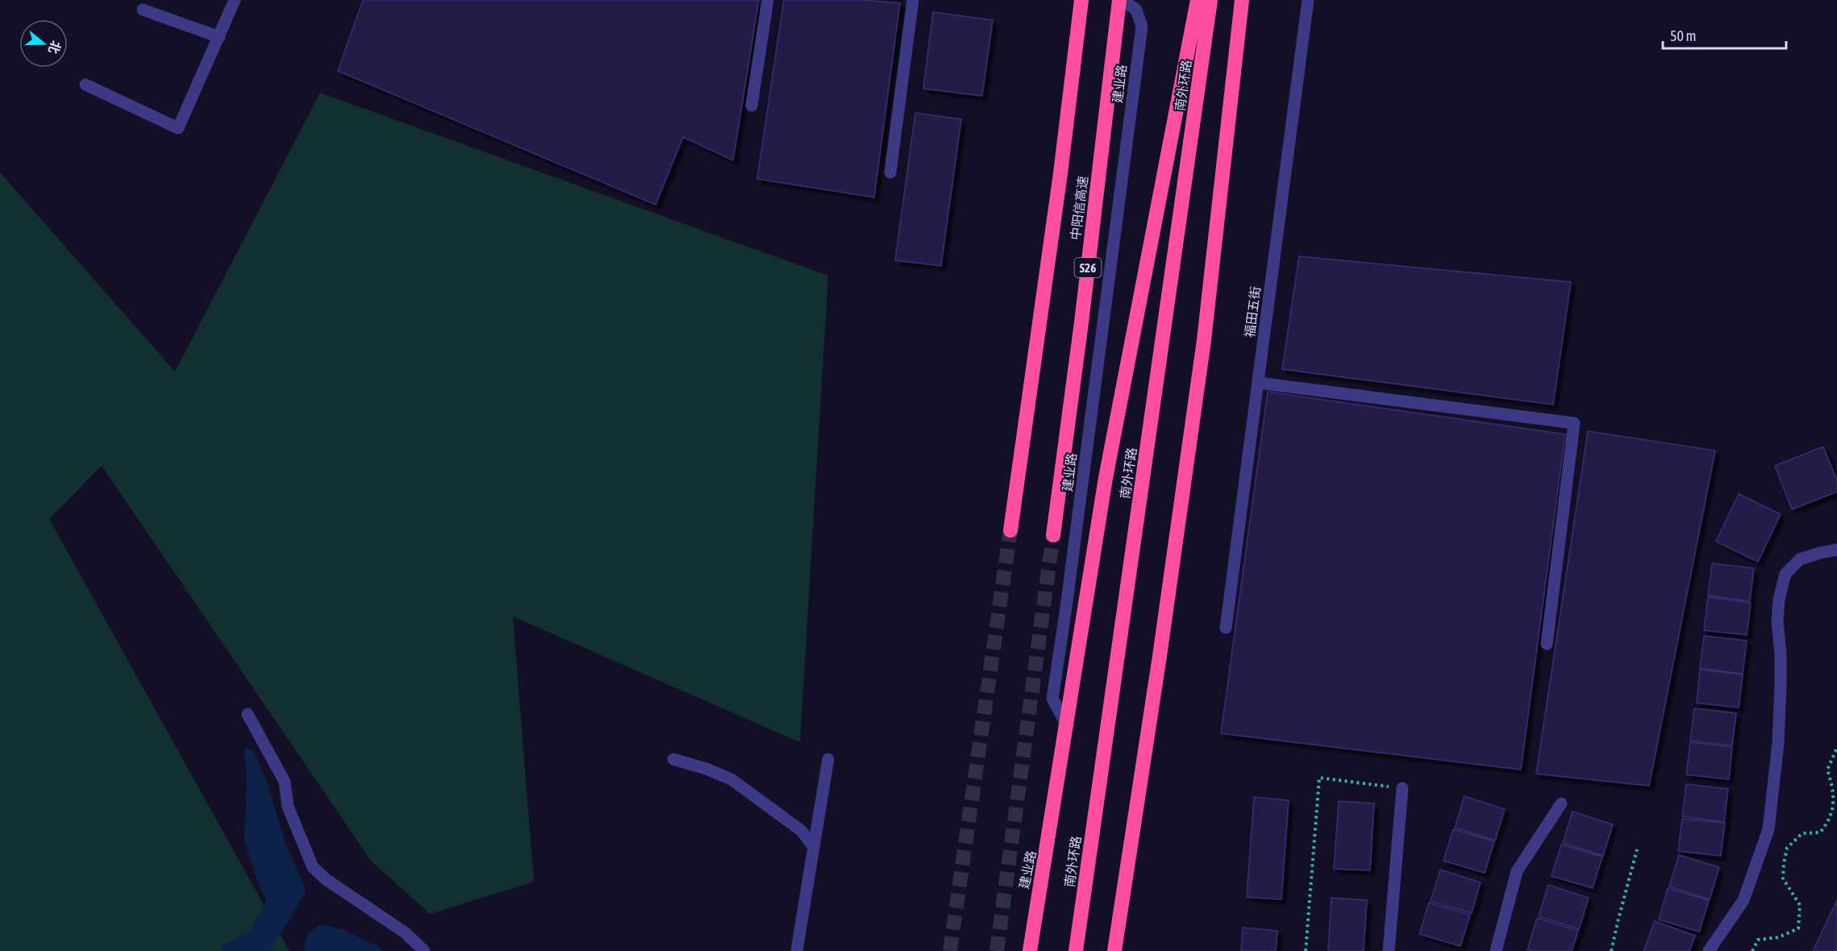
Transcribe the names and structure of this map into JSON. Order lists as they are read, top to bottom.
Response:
{
  "streets": {
    "highway": ["南外环路", "中阳信高速", "S26"],
    "street": ["建业路", "福田五街"]
  },
  "crossings": [
    ["建业路", "中阳信高速"]
  ],
  "scale_bar": "50 m",
  "north": "right"
}
